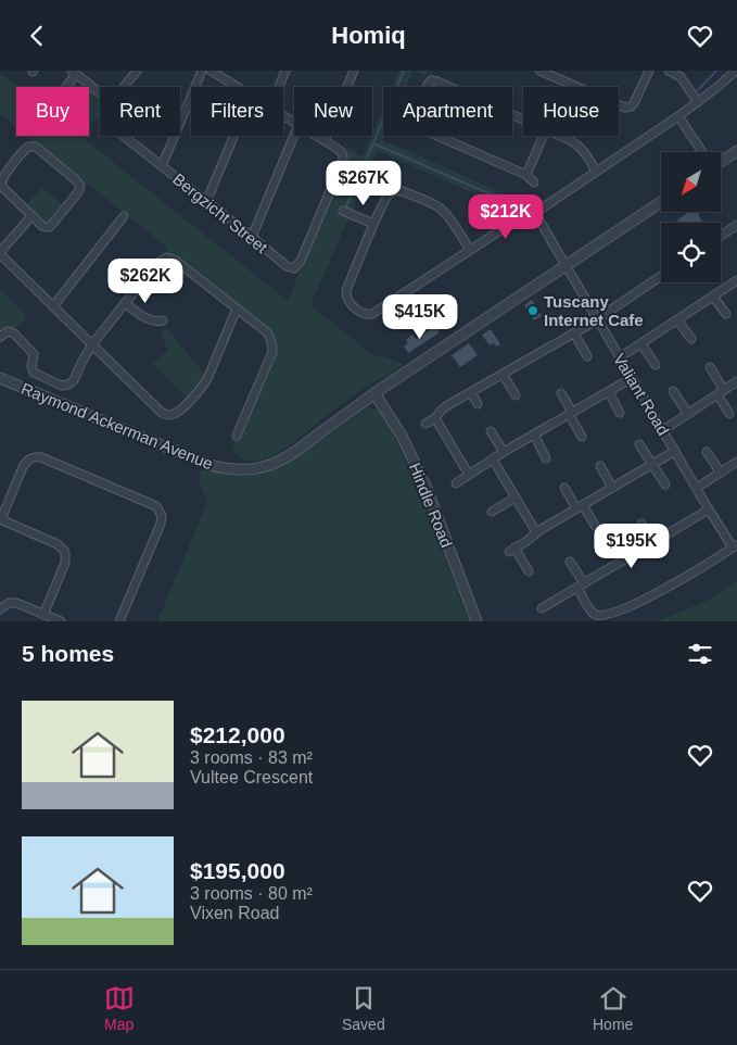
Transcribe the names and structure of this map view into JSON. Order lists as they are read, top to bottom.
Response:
{
  "streets": {
    "street": [
      "Bergzicht Street",
      "Valiant Road",
      "Raymond Ackerman Avenue",
      "Hindle Road"
    ]
  },
  "crossings": [
    ["Valiant Road", "Raymond Ackerman Avenue"],
    ["Raymond Ackerman Avenue", "Hindle Road"]
  ],
  "places": ["Tuscany Internet Cafe"],
  "north": "bottom left",
  "page": {
    "header": "Homiq",
    "chip": [
      "Buy",
      "Rent",
      "Filters",
      "New",
      "Apartment",
      "House"
    ],
    "price": [
      "$267K",
      "$212K",
      "$262K",
      "$415K",
      "$195K"
    ],
    "heading": "5 homes",
    "list": [
      {
        "name": "$212,000",
        "note": "3 rooms · 83 m² · Vultee Crescent"
      },
      {
        "name": "$195,000",
        "note": "3 rooms · 80 m² · Vixen Road"
      }
    ],
    "tabs": ["Map", "Saved", "Home"]
  }
}
